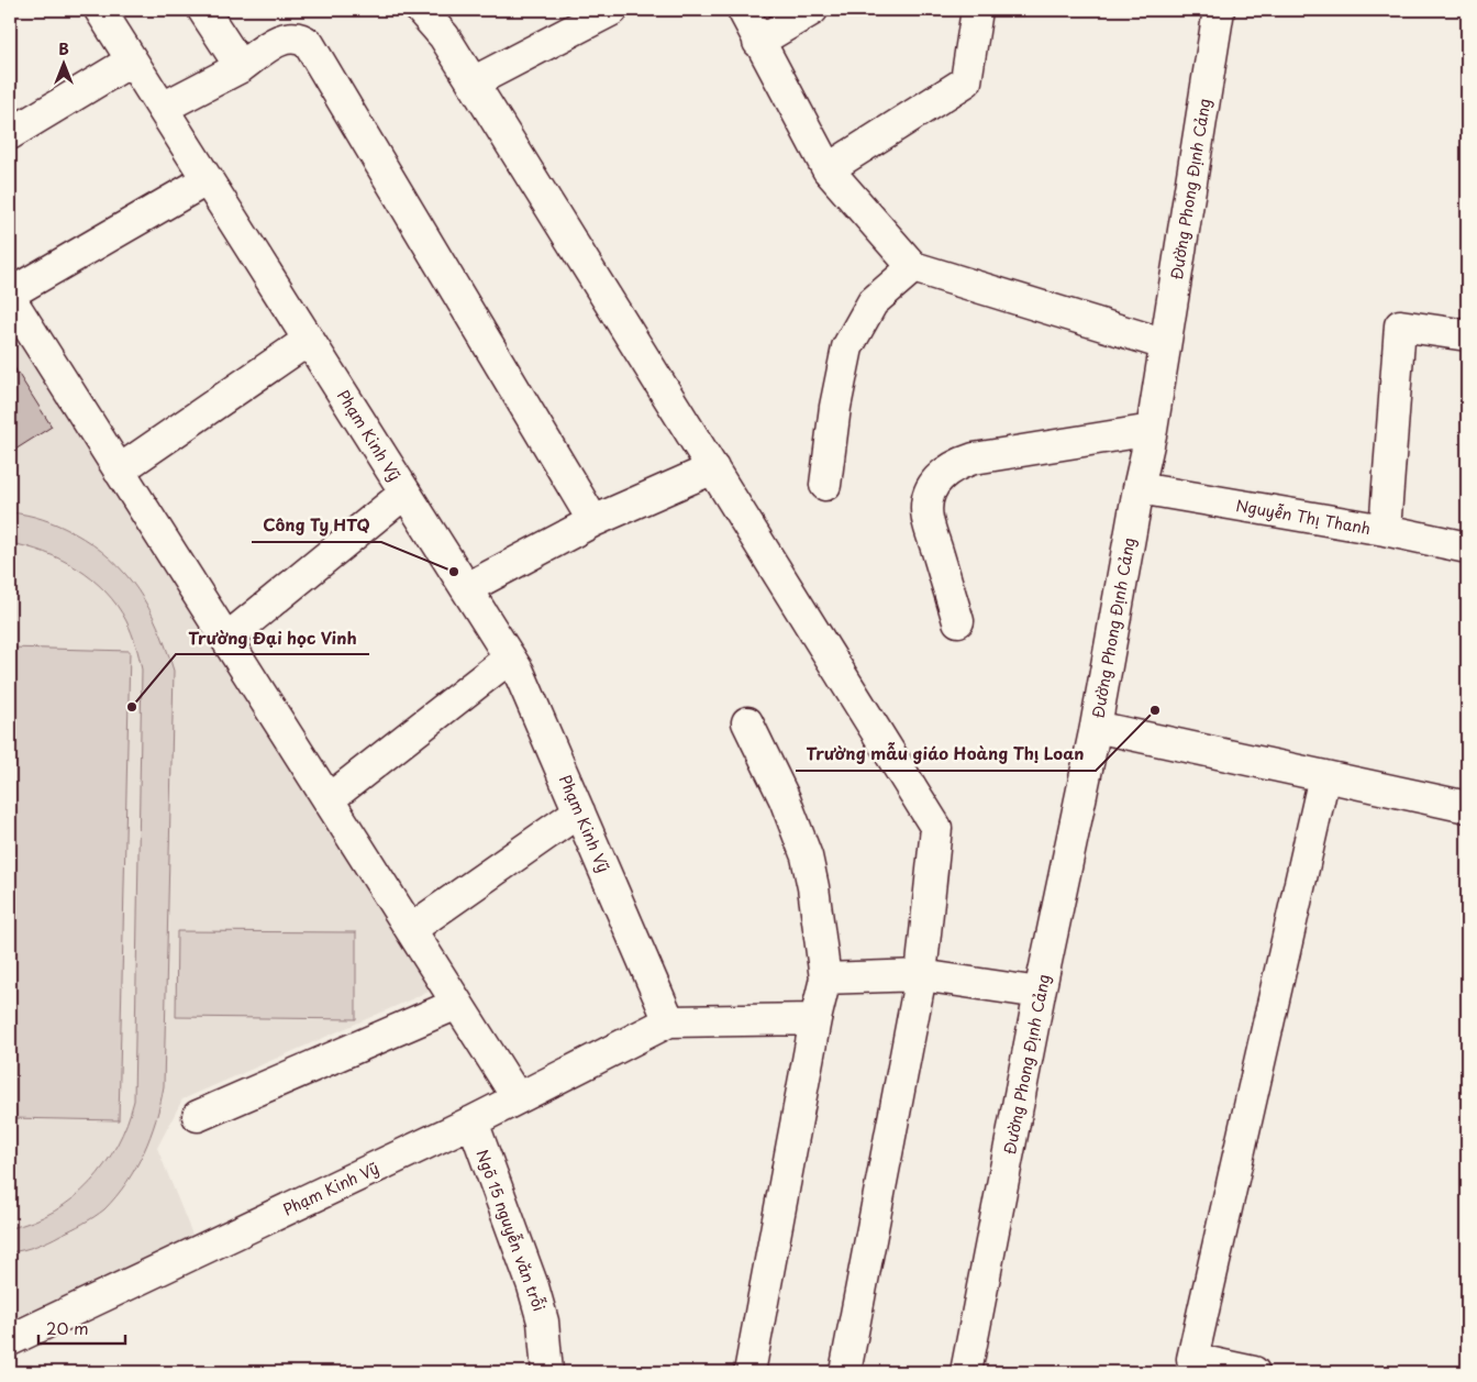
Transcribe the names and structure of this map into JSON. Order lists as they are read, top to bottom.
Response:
{
  "streets": {
    "street": [
      "Đường Phong Định Cảng",
      "Phạm Kinh Vỹ",
      "Nguyễn Thị Thanh",
      "Ngõ 15 nguyễn văn trỗi"
    ]
  },
  "crossings": [
    ["Đường Phong Định Cảng", "Nguyễn Thị Thanh"],
    ["Phạm Kinh Vỹ", "Ngõ 15 nguyễn văn trỗi"]
  ],
  "places": ["Công Ty HTQ", "Trường Đại học Vinh", "Trường mẫu giáo Hoàng Thị Loan"],
  "scale_bar": "20 m",
  "north": "top"
}
